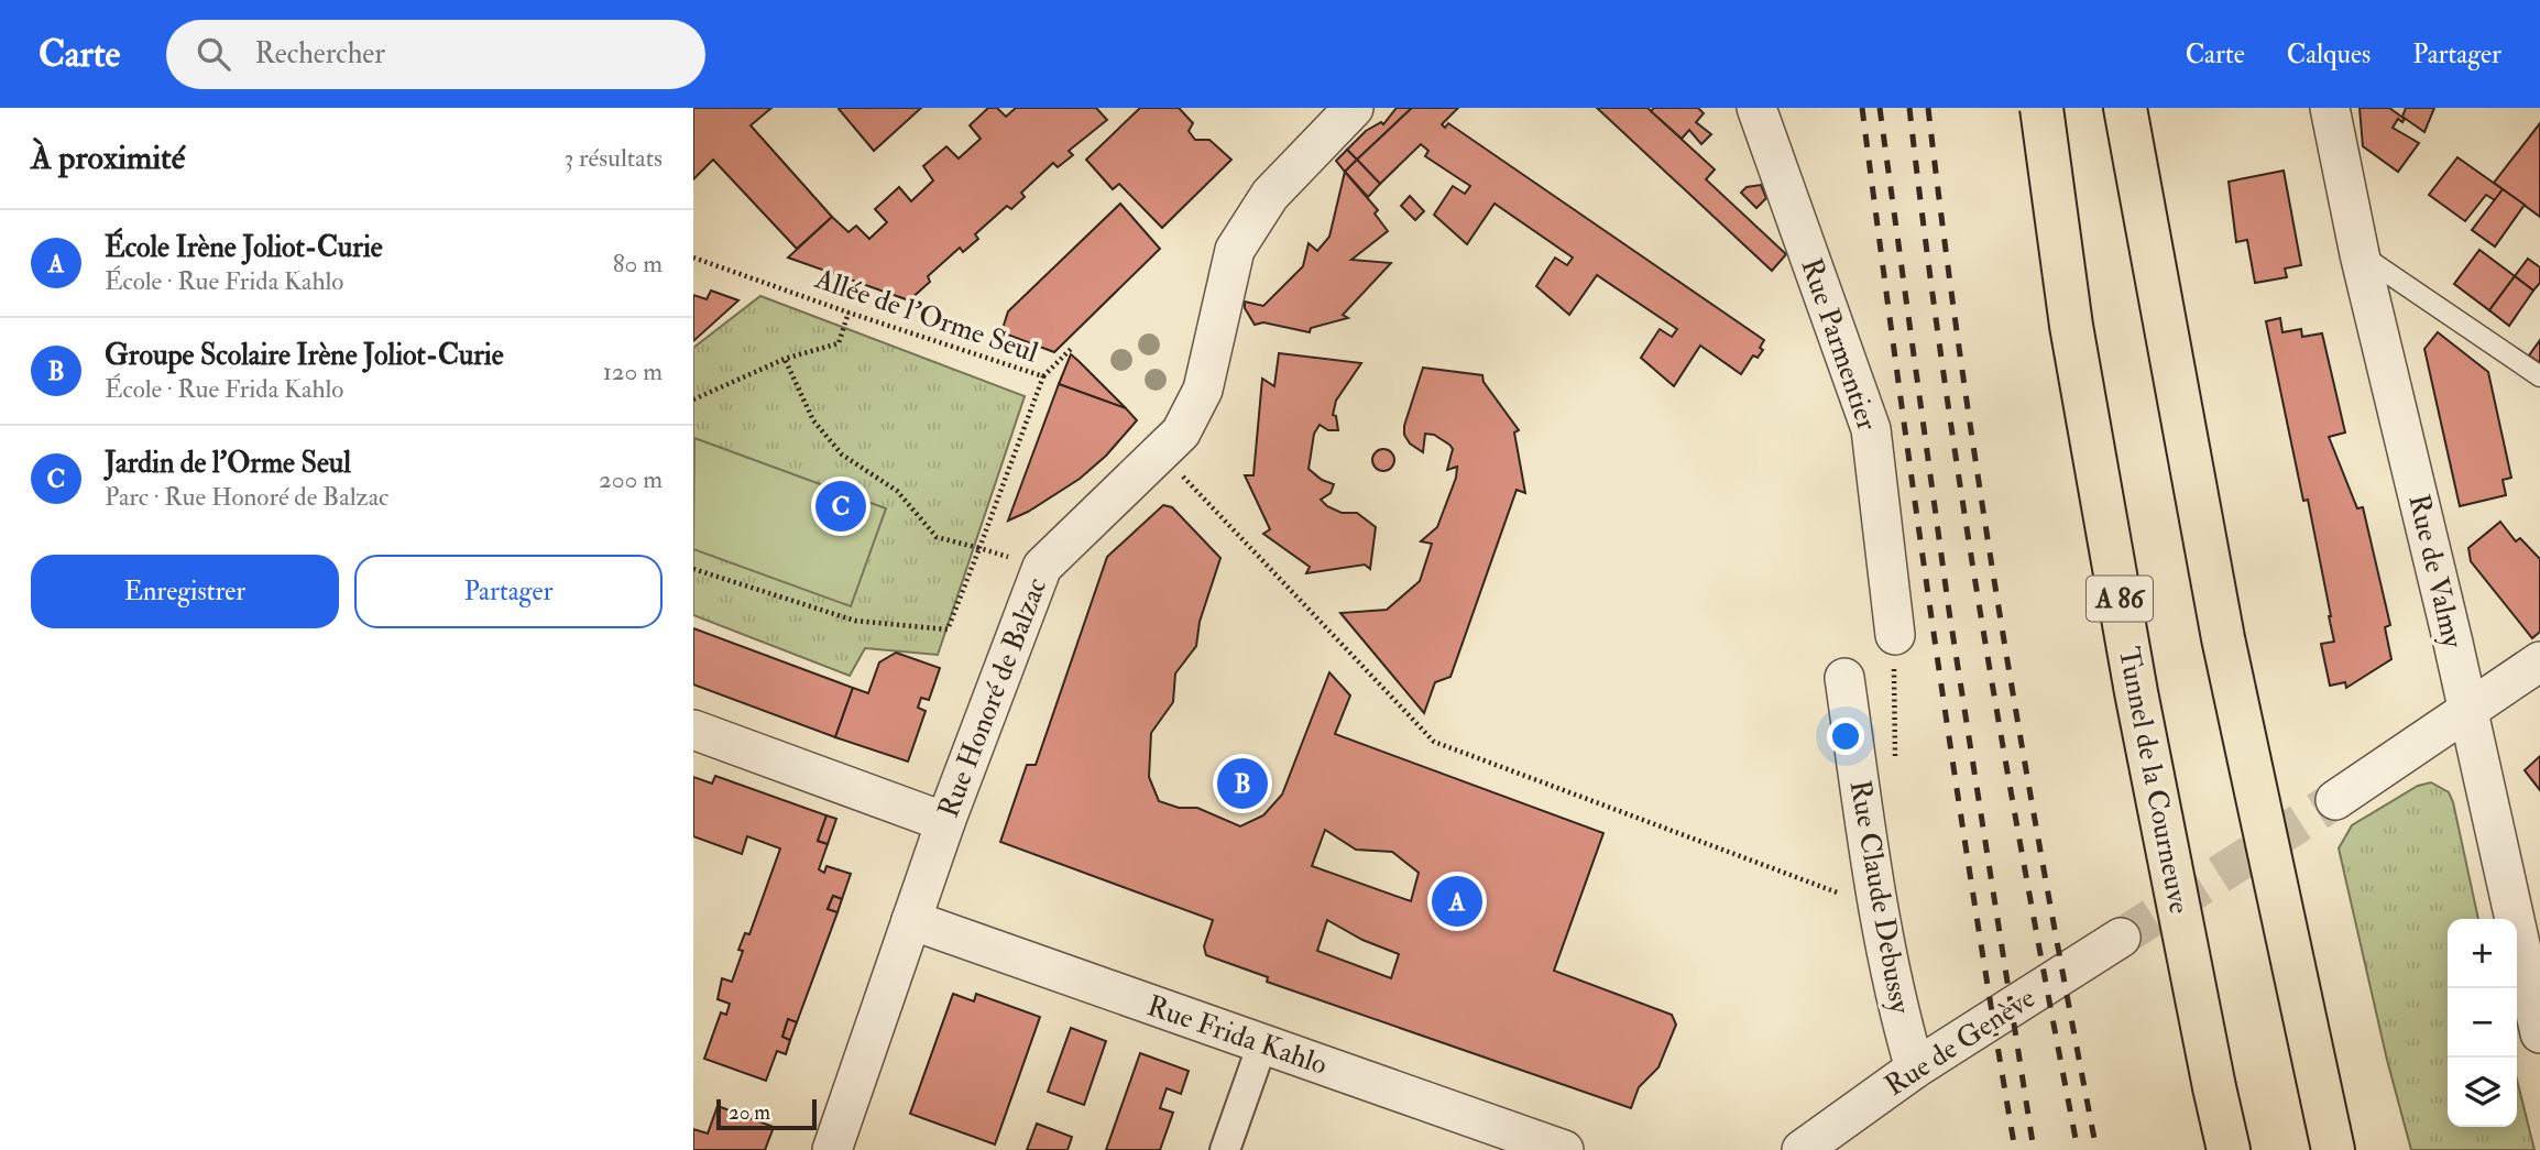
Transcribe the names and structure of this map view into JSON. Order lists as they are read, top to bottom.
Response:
{
  "streets": {
    "highway": ["A 86", "Tunnel de la Courneuve"],
    "street": [
      "Rue Parmentier",
      "Rue de Valmy",
      "Rue Honoré de Balzac",
      "Rue Claude Debussy",
      "Rue Frida Kahlo",
      "Rue de Genève"
    ],
    "path": ["Allée de l'Orme Seul"]
  },
  "crossings": [
    ["Rue Honoré de Balzac", "Rue Frida Kahlo"],
    ["Rue Claude Debussy", "Rue de Genève"]
  ],
  "scale_bar": "20 m",
  "page": {
    "header": "Carte",
    "search": "Rechercher",
    "nav": ["Carte", "Calques", "Partager"],
    "heading": ["À proximité", "3 résultats"],
    "list": [
      {
        "mark": "A",
        "name": "École Irène Joliot-Curie",
        "note": "École · Rue Frida Kahlo",
        "value": "80 m"
      },
      {
        "mark": "B",
        "name": "Groupe Scolaire Irène Joliot-Curie",
        "note": "École · Rue Frida Kahlo",
        "value": "120 m"
      },
      {
        "mark": "C",
        "name": "Jardin de l'Orme Seul",
        "note": "Parc · Rue Honoré de Balzac",
        "value": "200 m"
      }
    ],
    "pins": ["C", "B", "A"],
    "buttons": ["Enregistrer", "Partager"],
    "map_buttons": ["+", "−"],
    "scale": "20 m"
  }
}
